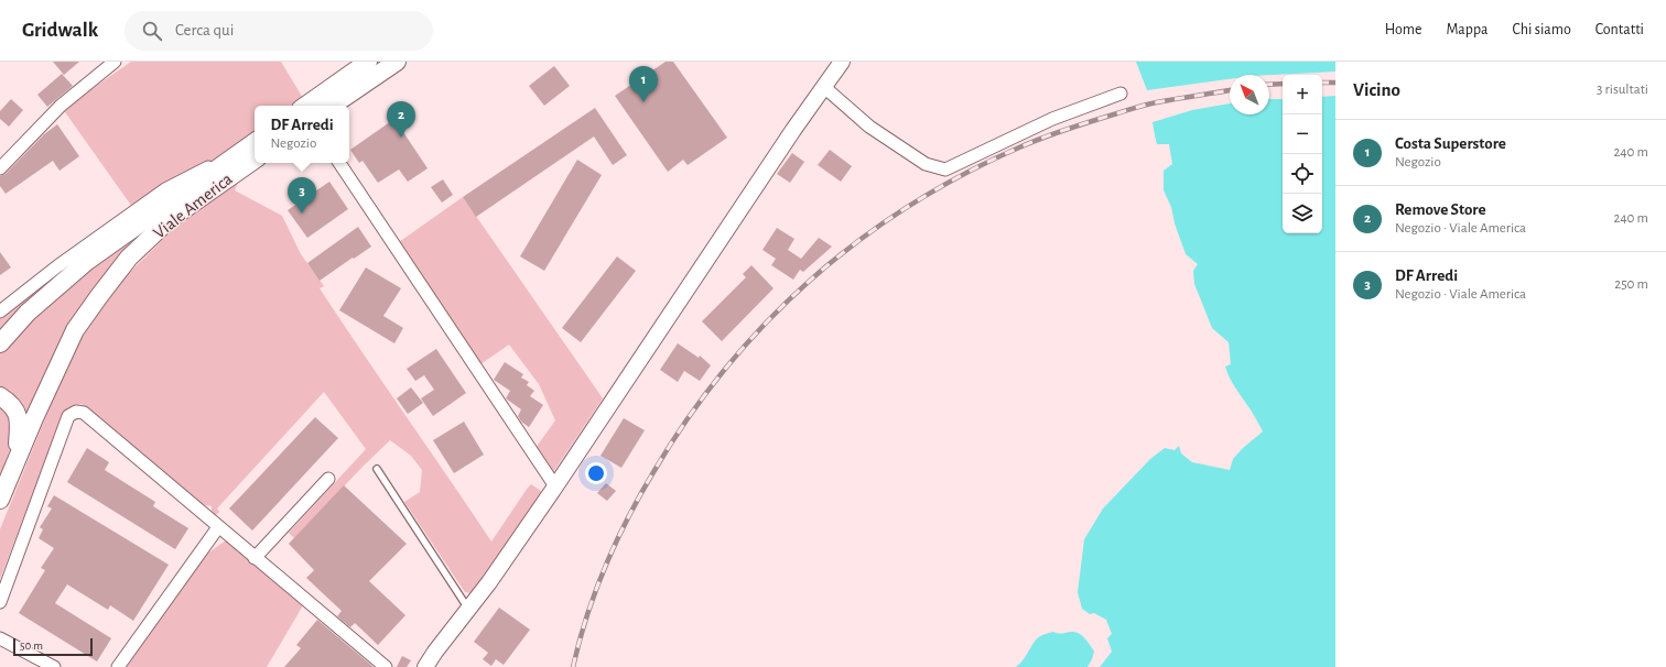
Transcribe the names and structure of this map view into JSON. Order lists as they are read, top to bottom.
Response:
{
  "streets": {
    "main road": ["Viale America"]
  },
  "scale_bar": "50 m",
  "north": "top left",
  "page": {
    "header": "Gridwalk",
    "search": "Cerca qui",
    "nav": [
      "Home",
      "Mappa",
      "Chi siamo",
      "Contatti"
    ],
    "heading": ["Vicino", "3 risultati"],
    "pins": ["1", "2", "3"],
    "map_buttons": ["+", "−"],
    "popup": ["DF Arredi", "Negozio"],
    "list": [
      {
        "mark": "1",
        "name": "Costa Superstore",
        "note": "Negozio",
        "value": "240 m"
      },
      {
        "mark": "2",
        "name": "Remove Store",
        "note": "Negozio · Viale America",
        "value": "240 m"
      },
      {
        "mark": "3",
        "name": "DF Arredi",
        "note": "Negozio · Viale America",
        "value": "250 m"
      }
    ],
    "scale": "50 m"
  }
}
